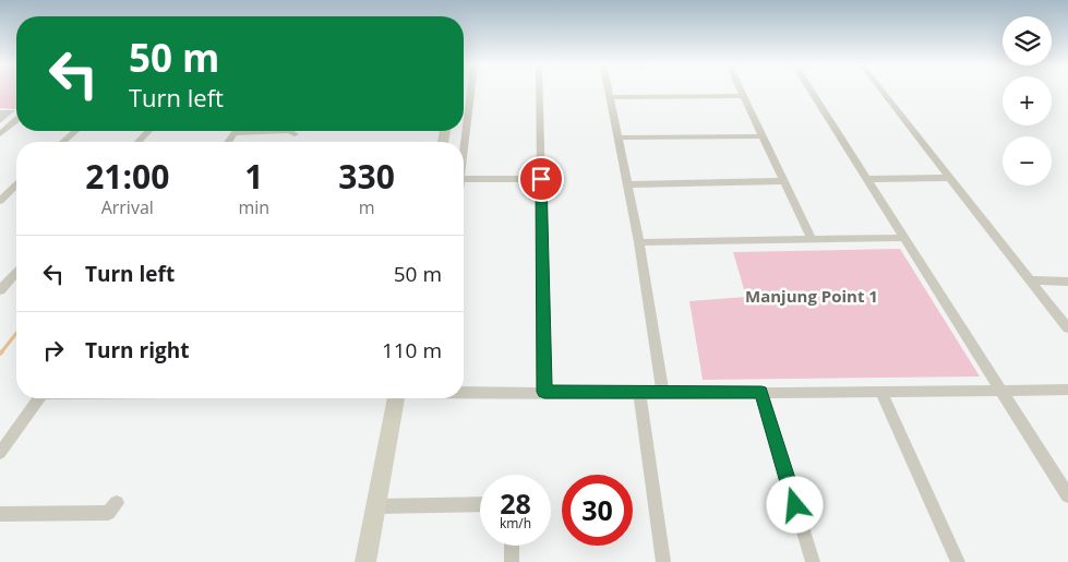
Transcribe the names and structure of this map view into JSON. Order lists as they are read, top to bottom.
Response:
{
  "districts": ["Manjung Point 1"],
  "page": {
    "map_buttons": ["+", "−"],
    "turn": ["50 m", "Turn left"],
    "eta": [
      "21:00",
      "Arrival",
      "1",
      "min",
      "330",
      "m"
    ],
    "list": [
      {
        "name": "Turn left",
        "value": "50 m"
      },
      {
        "name": "Turn right",
        "value": "110 m"
      }
    ],
    "speed": "28 km/h",
    "limit": "30"
  }
}
